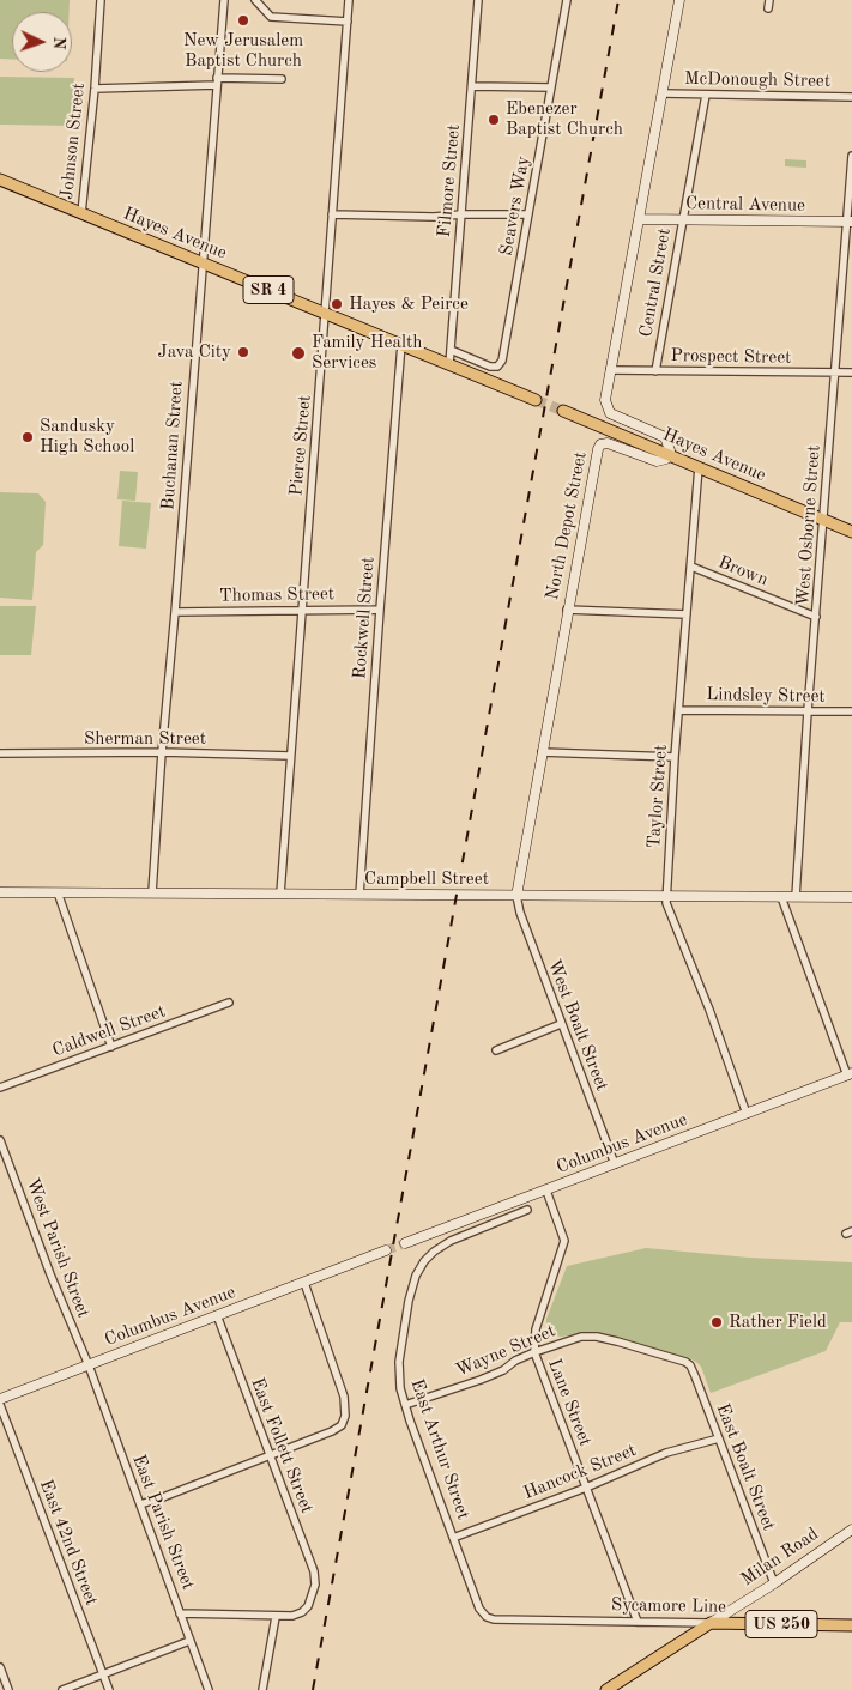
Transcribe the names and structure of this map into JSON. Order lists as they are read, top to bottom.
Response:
{
  "streets": {
    "main road": [
      "Hayes Avenue",
      "SR 4",
      "Milan Road",
      "Sycamore Line",
      "US 250"
    ],
    "street": [
      "McDonough Street",
      "Johnson Street",
      "Filmore Street",
      "Central Avenue",
      "Seavers Way",
      "Central Street",
      "Prospect Street",
      "Buchanan Street",
      "Pierce Street",
      "North Depot Street",
      "West Osborne Street",
      "Brown",
      "Thomas Street",
      "Rockwell Street",
      "Lindsley Street",
      "Sherman Street",
      "Taylor Street",
      "Campbell Street",
      "West Boalt Street",
      "Caldwell Street",
      "Columbus Avenue",
      "West Parish Street",
      "Wayne Street",
      "Lane Street",
      "East Follett Street",
      "East Arthur Street",
      "East Boalt Street",
      "Hancock Street",
      "East Parish Street",
      "East 42nd Street"
    ]
  },
  "crossings": [
    ["McDonough Street", "Central Street"],
    ["Johnson Street", "Hayes Avenue"],
    ["Filmore Street", "Seavers Way"],
    ["Filmore Street", "Hayes Avenue"],
    ["Central Avenue", "Central Street"],
    ["Central Avenue", "West Osborne Street"],
    ["Hayes Avenue", "Buchanan Street"],
    ["Hayes Avenue", "Pierce Street"],
    ["Hayes Avenue", "North Depot Street"],
    ["Hayes Avenue", "West Osborne Street"],
    ["Hayes Avenue", "Rockwell Street"],
    ["Hayes Avenue", "Taylor Street"],
    ["Central Street", "Prospect Street"],
    ["Prospect Street", "West Osborne Street"],
    ["Buchanan Street", "Thomas Street"],
    ["Buchanan Street", "Sherman Street"],
    ["Buchanan Street", "Campbell Street"],
    ["Pierce Street", "Thomas Street"],
    ["Pierce Street", "Sherman Street"],
    ["Pierce Street", "Campbell Street"],
    ["North Depot Street", "Campbell Street"],
    ["North Depot Street", "West Boalt Street"],
    ["West Osborne Street", "Brown"],
    ["West Osborne Street", "Lindsley Street"],
    ["West Osborne Street", "Campbell Street"],
    ["Brown", "Taylor Street"],
    ["Thomas Street", "Rockwell Street"],
    ["Rockwell Street", "Campbell Street"],
    ["Lindsley Street", "Taylor Street"],
    ["Taylor Street", "Campbell Street"],
    ["Taylor Street", "Columbus Avenue"],
    ["Campbell Street", "West Boalt Street"],
    ["West Boalt Street", "Columbus Avenue"],
    ["Columbus Avenue", "West Parish Street"],
    ["Columbus Avenue", "Lane Street"],
    ["Columbus Avenue", "East Follett Street"],
    ["Columbus Avenue", "East Parish Street"],
    ["West Parish Street", "East Parish Street"],
    ["Wayne Street", "Lane Street"],
    ["Wayne Street", "East Arthur Street"],
    ["Wayne Street", "East Boalt Street"],
    ["Lane Street", "Hancock Street"],
    ["Lane Street", "Sycamore Line"],
    ["East Arthur Street", "Hancock Street"],
    ["East Arthur Street", "Sycamore Line"],
    ["East Boalt Street", "Hancock Street"],
    ["East Boalt Street", "Milan Road"],
    ["Milan Road", "Sycamore Line"]
  ],
  "places": [
    "New Jerusalem Baptist Church",
    "Ebenezer Baptist Church",
    "Hayes & Peirce",
    "Java City",
    "Family Health Services",
    "Sandusky High School",
    "Rather Field"
  ],
  "north": "right"
}
